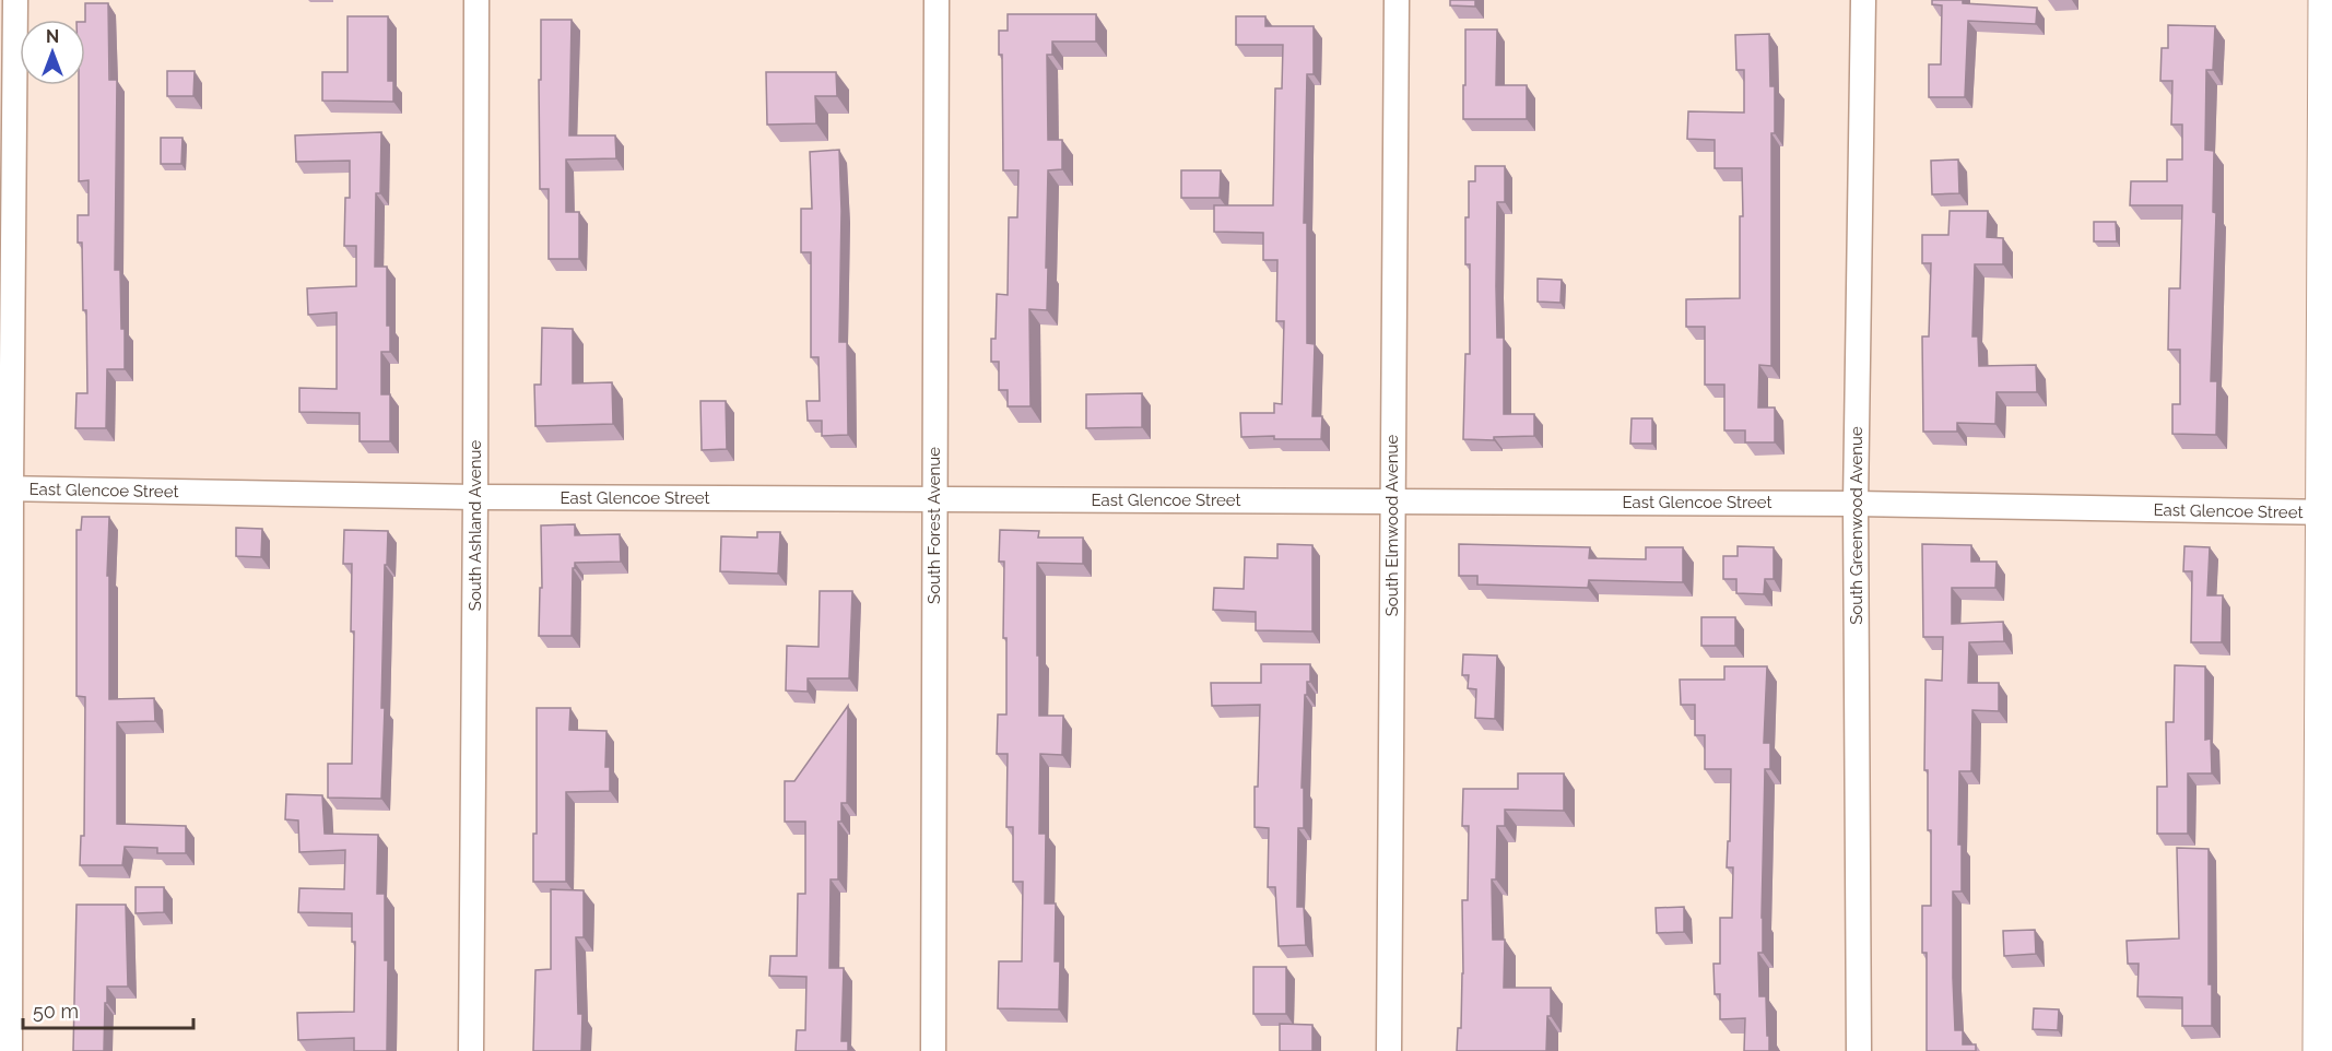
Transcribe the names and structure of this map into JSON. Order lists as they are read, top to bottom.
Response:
{
  "streets": {
    "street": [
      "East Glencoe Street",
      "South Ashland Avenue",
      "South Forest Avenue",
      "South Elmwood Avenue",
      "South Greenwood Avenue"
    ]
  },
  "crossings": [
    ["East Glencoe Street", "South Ashland Avenue"],
    ["East Glencoe Street", "South Forest Avenue"],
    ["East Glencoe Street", "South Elmwood Avenue"],
    ["East Glencoe Street", "South Greenwood Avenue"]
  ],
  "scale_bar": "50 m",
  "north": "top"
}
